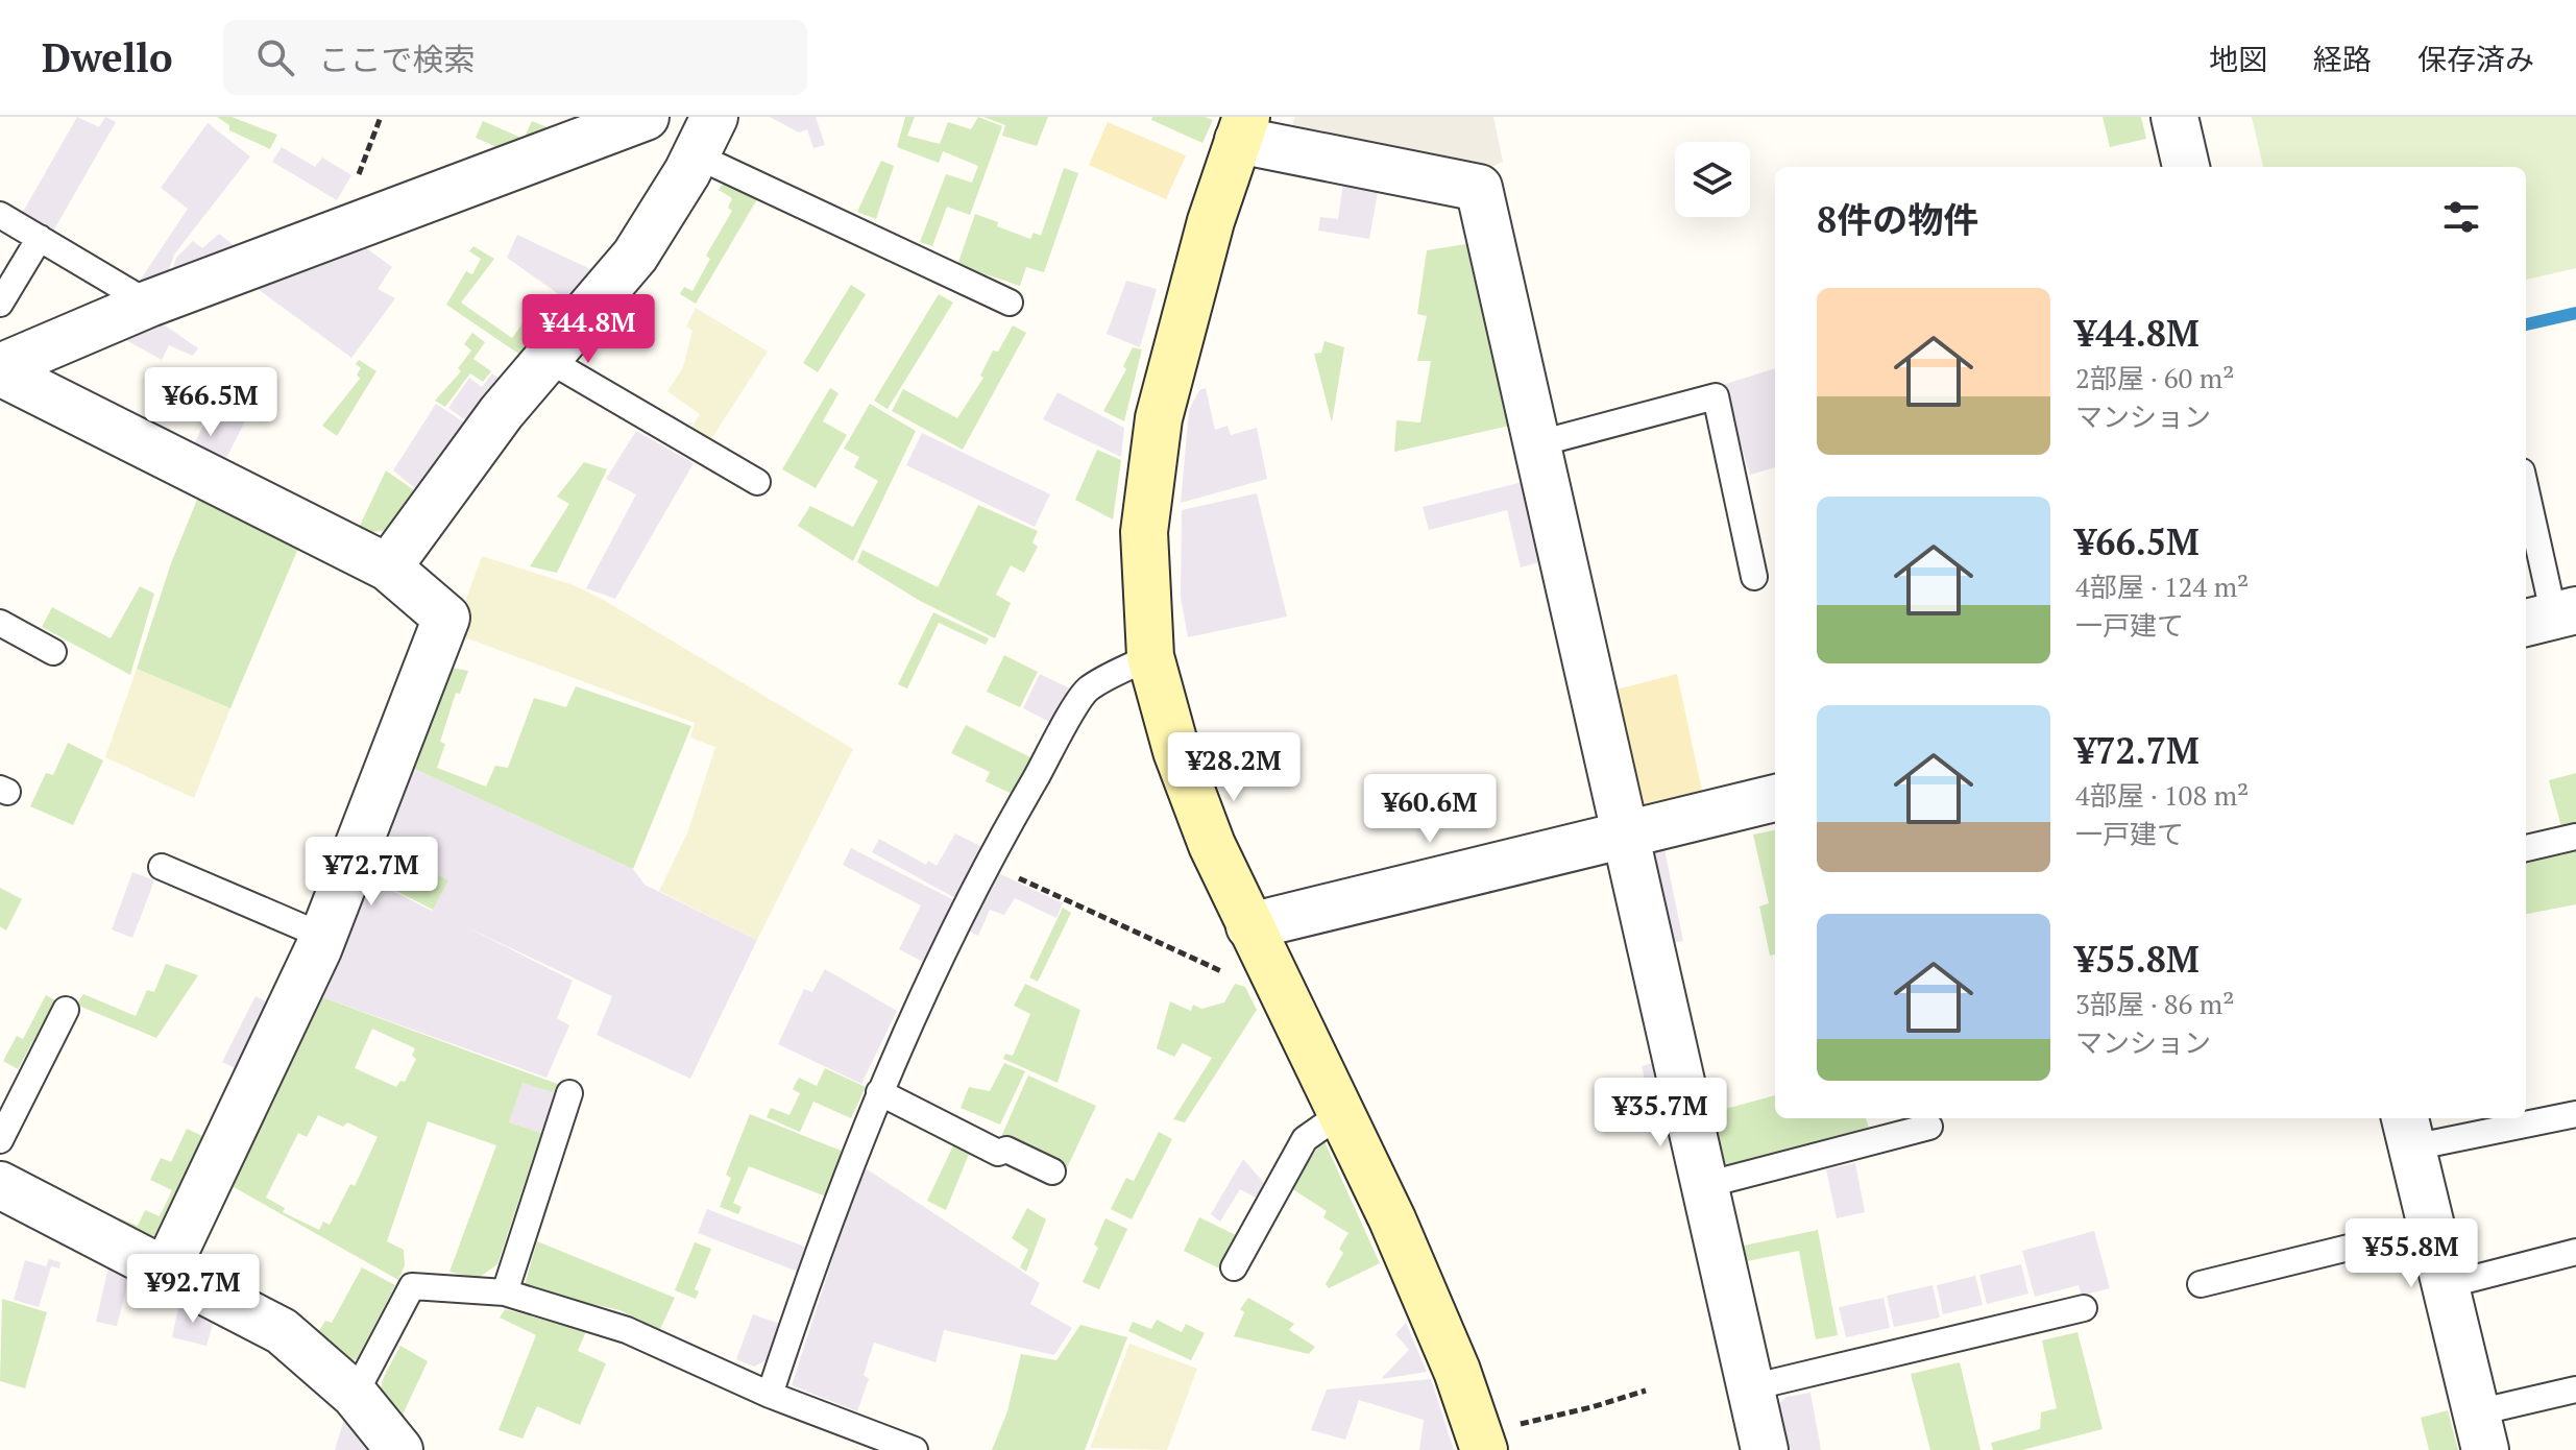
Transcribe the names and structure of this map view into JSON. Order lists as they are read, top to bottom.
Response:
{
  "page": {
    "header": "Dwello",
    "search": "ここで検索",
    "nav": ["地図", "経路", "保存済み"],
    "heading": "8件の物件",
    "list": [
      {
        "name": "¥44.8M",
        "note": "2部屋 · 60 m² · マンション"
      },
      {
        "name": "¥66.5M",
        "note": "4部屋 · 124 m² · 一戸建て"
      },
      {
        "name": "¥72.7M",
        "note": "4部屋 · 108 m² · 一戸建て"
      },
      {
        "name": "¥55.8M",
        "note": "3部屋 · 86 m² · マンション"
      }
    ],
    "price": [
      "¥44.8M",
      "¥66.5M",
      "¥28.2M",
      "¥60.6M",
      "¥72.7M",
      "¥35.7M",
      "¥55.8M",
      "¥92.7M"
    ]
  }
}
